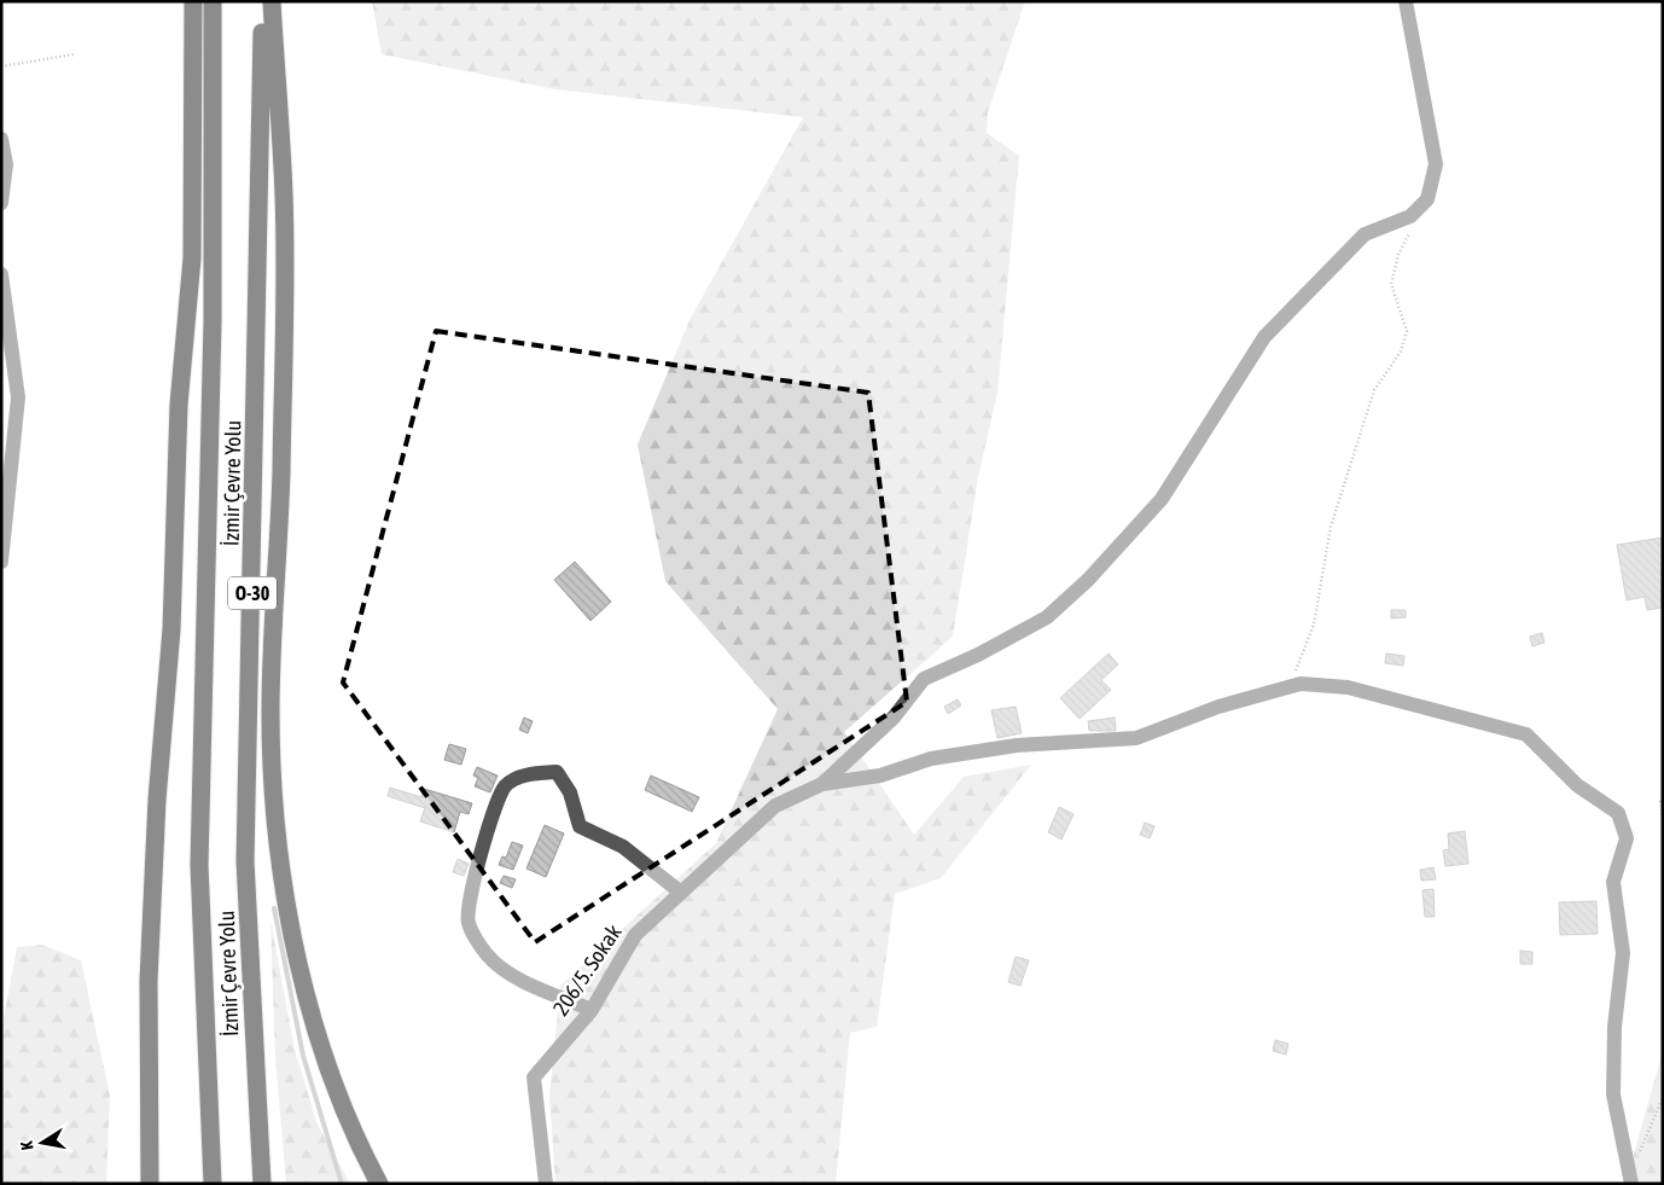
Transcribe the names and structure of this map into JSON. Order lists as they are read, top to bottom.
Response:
{
  "streets": {
    "highway": ["İzmir Çevre Yolu", "O-30"],
    "street": ["206/5. Sokak"]
  },
  "north": "left"
}
